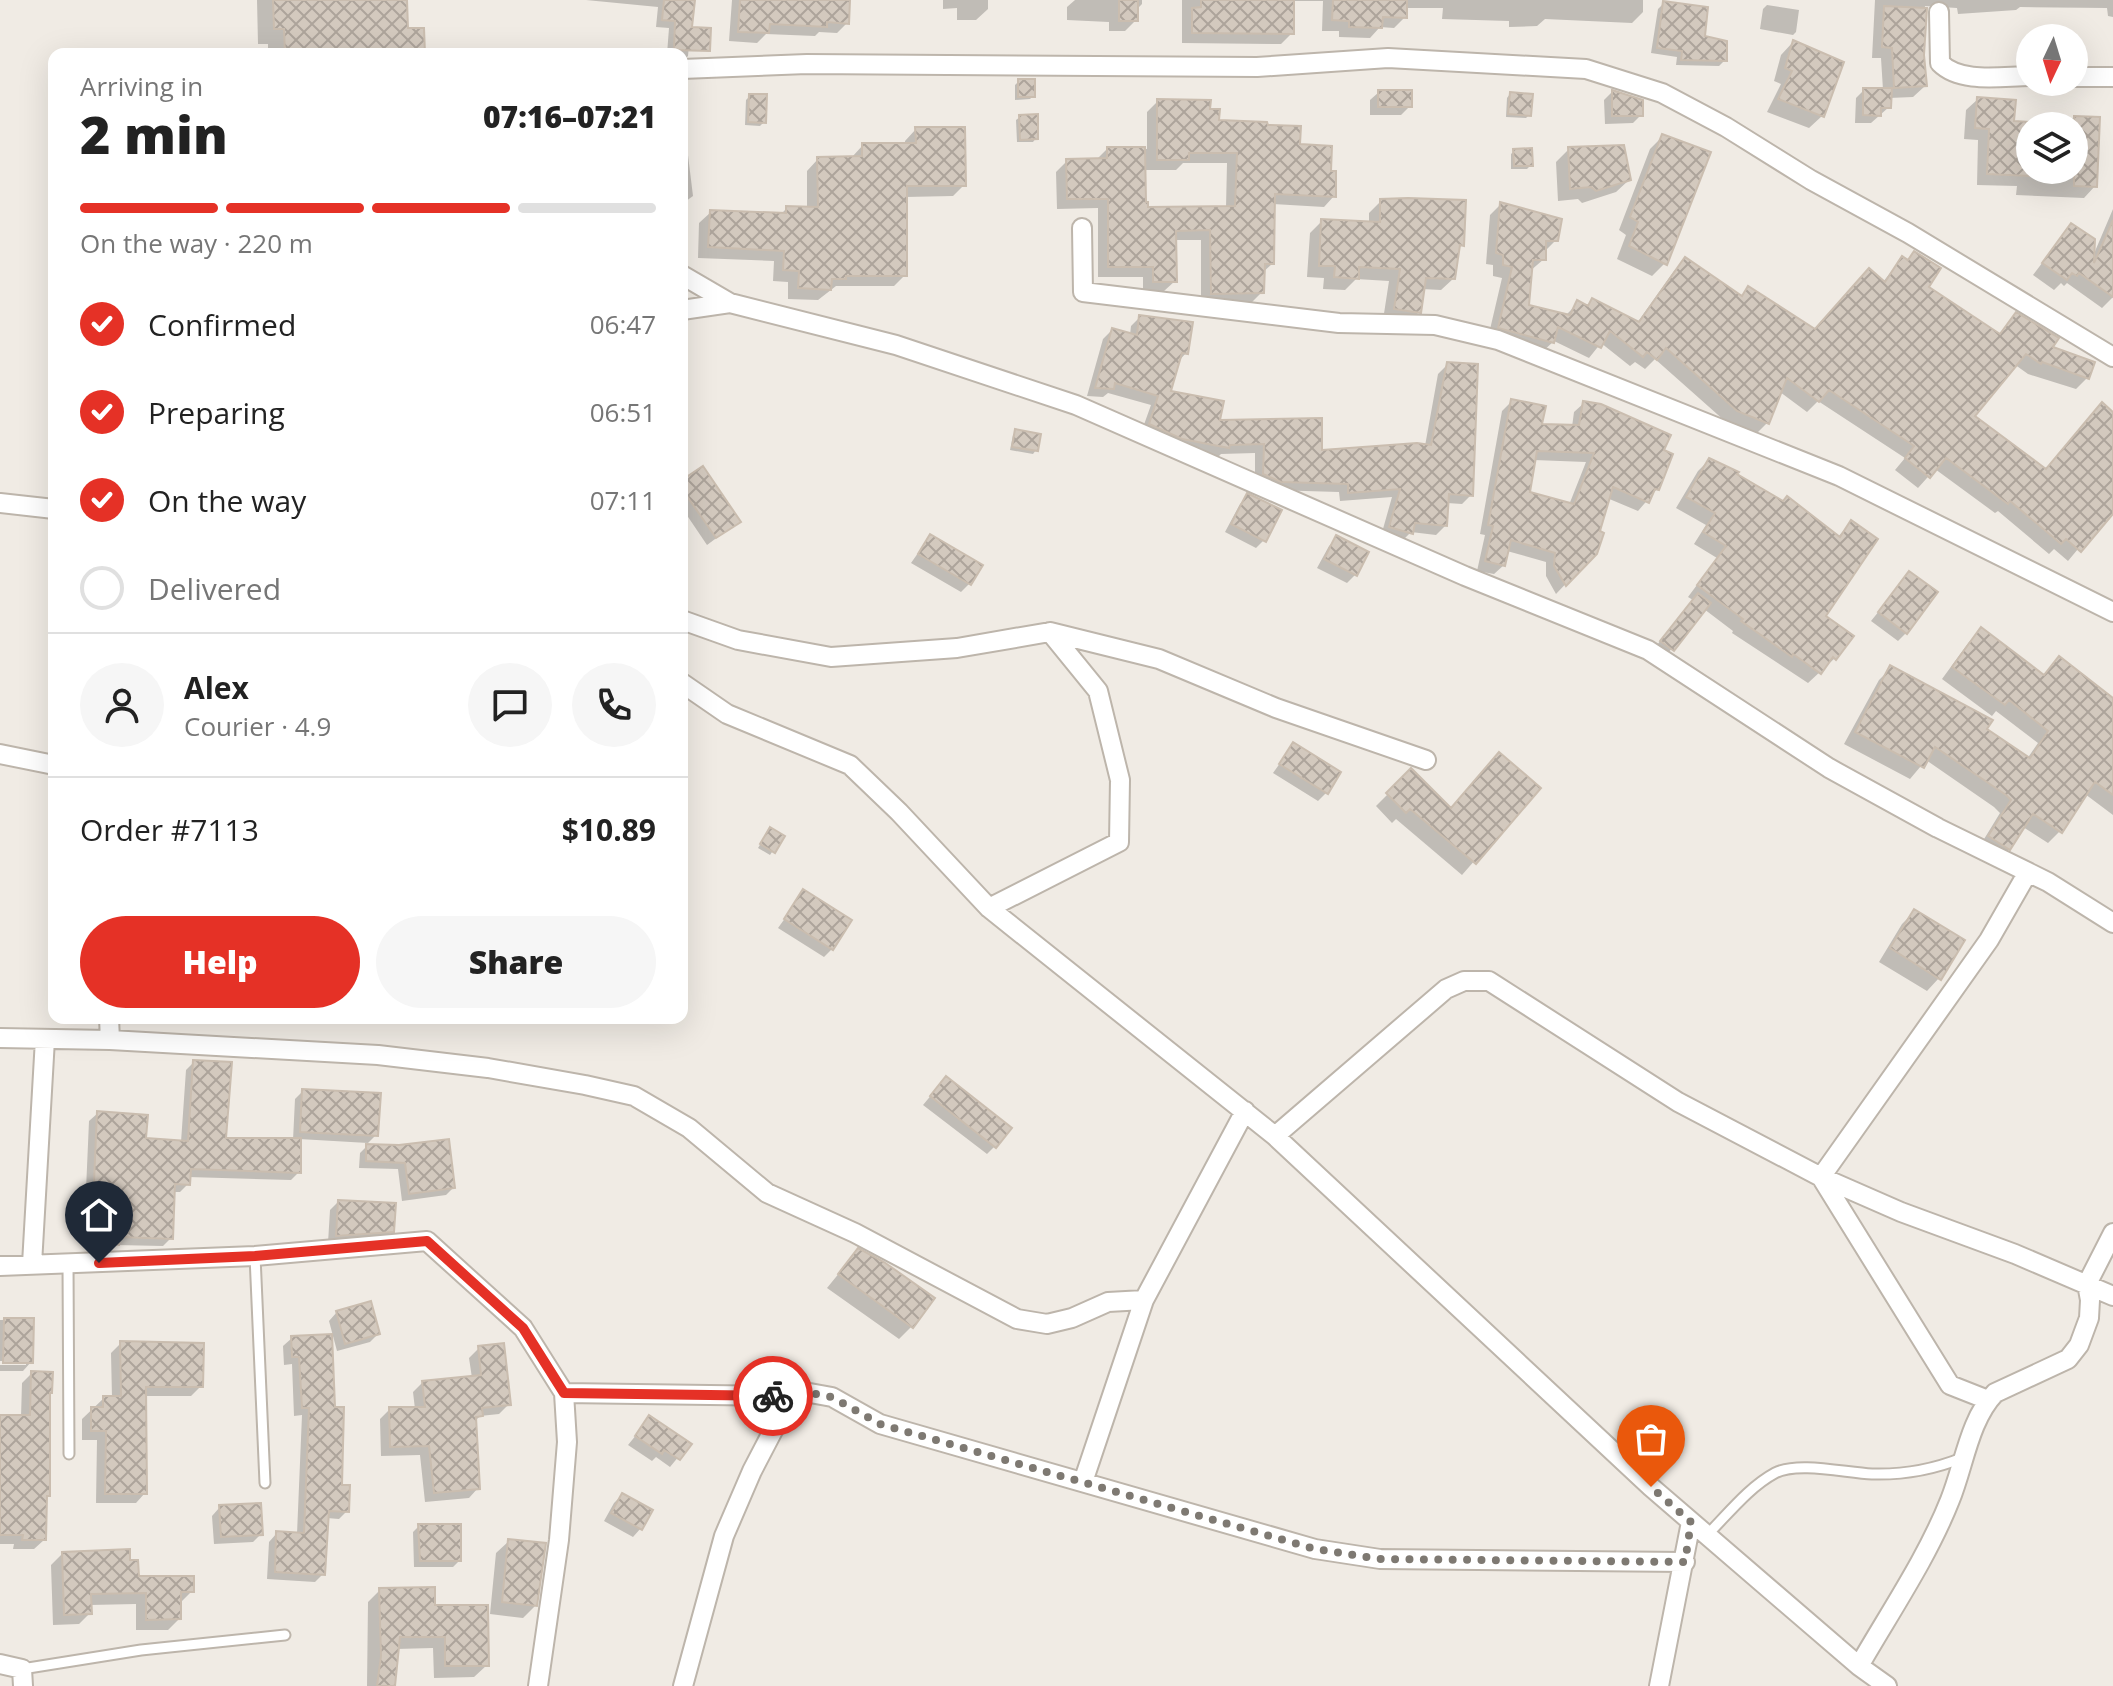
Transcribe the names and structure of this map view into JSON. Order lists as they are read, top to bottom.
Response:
{
  "north": "bottom",
  "page": {
    "heading": ["2 min", "Arriving in", "07:16–07:21"],
    "panel": [
      "Alex",
      "Courier · 4.9",
      "Order #7113",
      "$10.89"
    ],
    "bar": "On the way · 220 m",
    "list": [
      ["Confirmed", "06:47"],
      ["Preparing", "06:51"],
      ["On the way", "07:11"],
      "Delivered"
    ],
    "buttons": ["Help", "Share"]
  }
}
